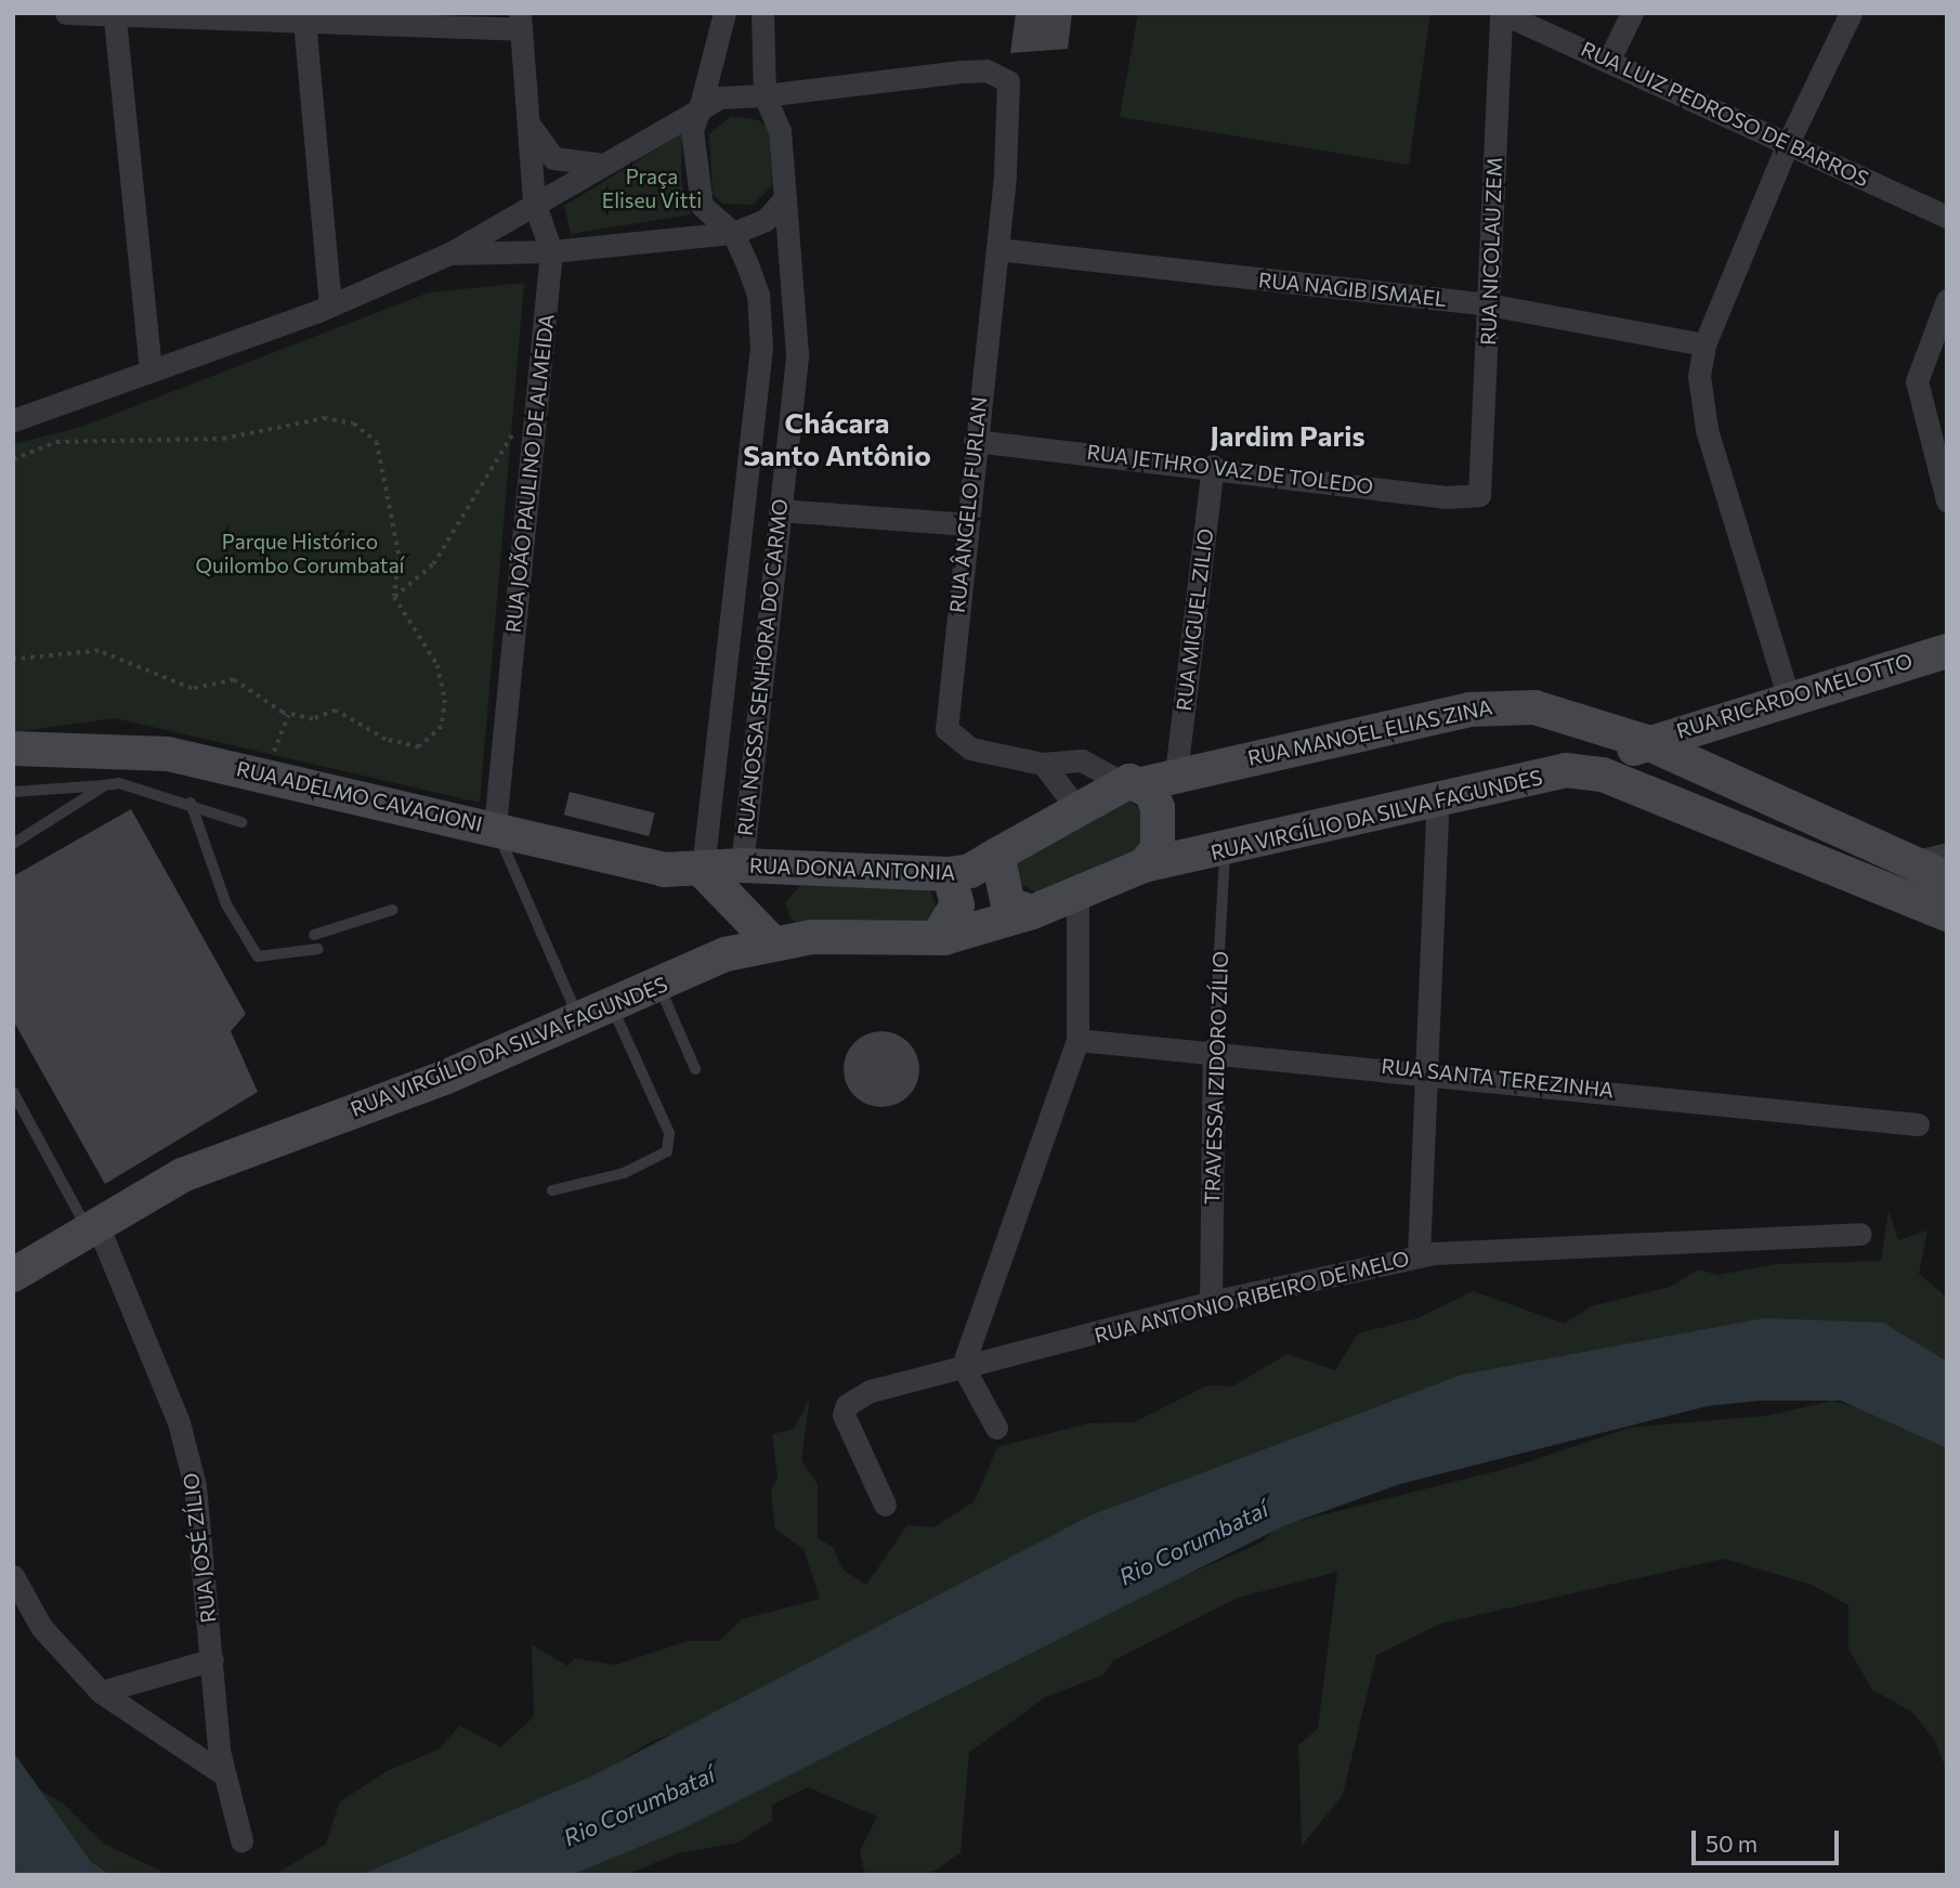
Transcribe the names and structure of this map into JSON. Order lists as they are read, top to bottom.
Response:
{
  "streets": {
    "street": [
      "RUA LUIZ PEDROSO DE BARROS",
      "RUA NICOLAU ZEM",
      "RUA NAGIB ISMAEL",
      "RUA JETHRO VAZ DE TOLEDO",
      "RUA JOÃO PAULINO DE ALMEIDA",
      "RUA ÂNGELO FURLAN",
      "RUA MIGUEL ZILIO",
      "RUA NOSSA SENHORA DO CARMO",
      "RUA RICARDO MELOTTO",
      "RUA MANOEL ELIAS ZINA",
      "RUA ADELMO CAVAGIONI",
      "RUA VIRGÍLIO DA SILVA FAGUNDES",
      "RUA DONA ANTONIA",
      "TRAVESSA IZIDORO ZÍLIO",
      "RUA SANTA TEREZINHA",
      "RUA ANTONIO RIBEIRO DE MELO",
      "RUA JOSÉ ZÍLIO"
    ]
  },
  "crossings": [
    ["RUA LUIZ PEDROSO DE BARROS", "RUA NICOLAU ZEM"],
    ["RUA NICOLAU ZEM", "RUA NAGIB ISMAEL"],
    ["RUA NICOLAU ZEM", "RUA JETHRO VAZ DE TOLEDO"],
    ["RUA NAGIB ISMAEL", "RUA ÂNGELO FURLAN"],
    ["RUA JETHRO VAZ DE TOLEDO", "RUA ÂNGELO FURLAN"],
    ["RUA JETHRO VAZ DE TOLEDO", "RUA MIGUEL ZILIO"],
    ["RUA JOÃO PAULINO DE ALMEIDA", "RUA ADELMO CAVAGIONI"],
    ["RUA ÂNGELO FURLAN", "RUA NOSSA SENHORA DO CARMO"],
    ["RUA MIGUEL ZILIO", "RUA MANOEL ELIAS ZINA"],
    ["RUA NOSSA SENHORA DO CARMO", "RUA ADELMO CAVAGIONI"],
    ["RUA NOSSA SENHORA DO CARMO", "RUA DONA ANTONIA"],
    ["RUA RICARDO MELOTTO", "RUA MANOEL ELIAS ZINA"],
    ["RUA MANOEL ELIAS ZINA", "RUA DONA ANTONIA"],
    ["RUA ADELMO CAVAGIONI", "RUA DONA ANTONIA"],
    ["RUA VIRGÍLIO DA SILVA FAGUNDES", "TRAVESSA IZIDORO ZÍLIO"],
    ["RUA VIRGÍLIO DA SILVA FAGUNDES", "RUA JOSÉ ZÍLIO"],
    ["TRAVESSA IZIDORO ZÍLIO", "RUA SANTA TEREZINHA"],
    ["TRAVESSA IZIDORO ZÍLIO", "RUA ANTONIO RIBEIRO DE MELO"]
  ],
  "districts": ["Chácara Santo Antônio", "Jardim Paris"],
  "water": ["Rio Corumbataí"],
  "parks": ["Praça Eliseu Vitti", "Parque Histórico Quilombo Corumbataí"],
  "scale_bar": "50 m"
}
